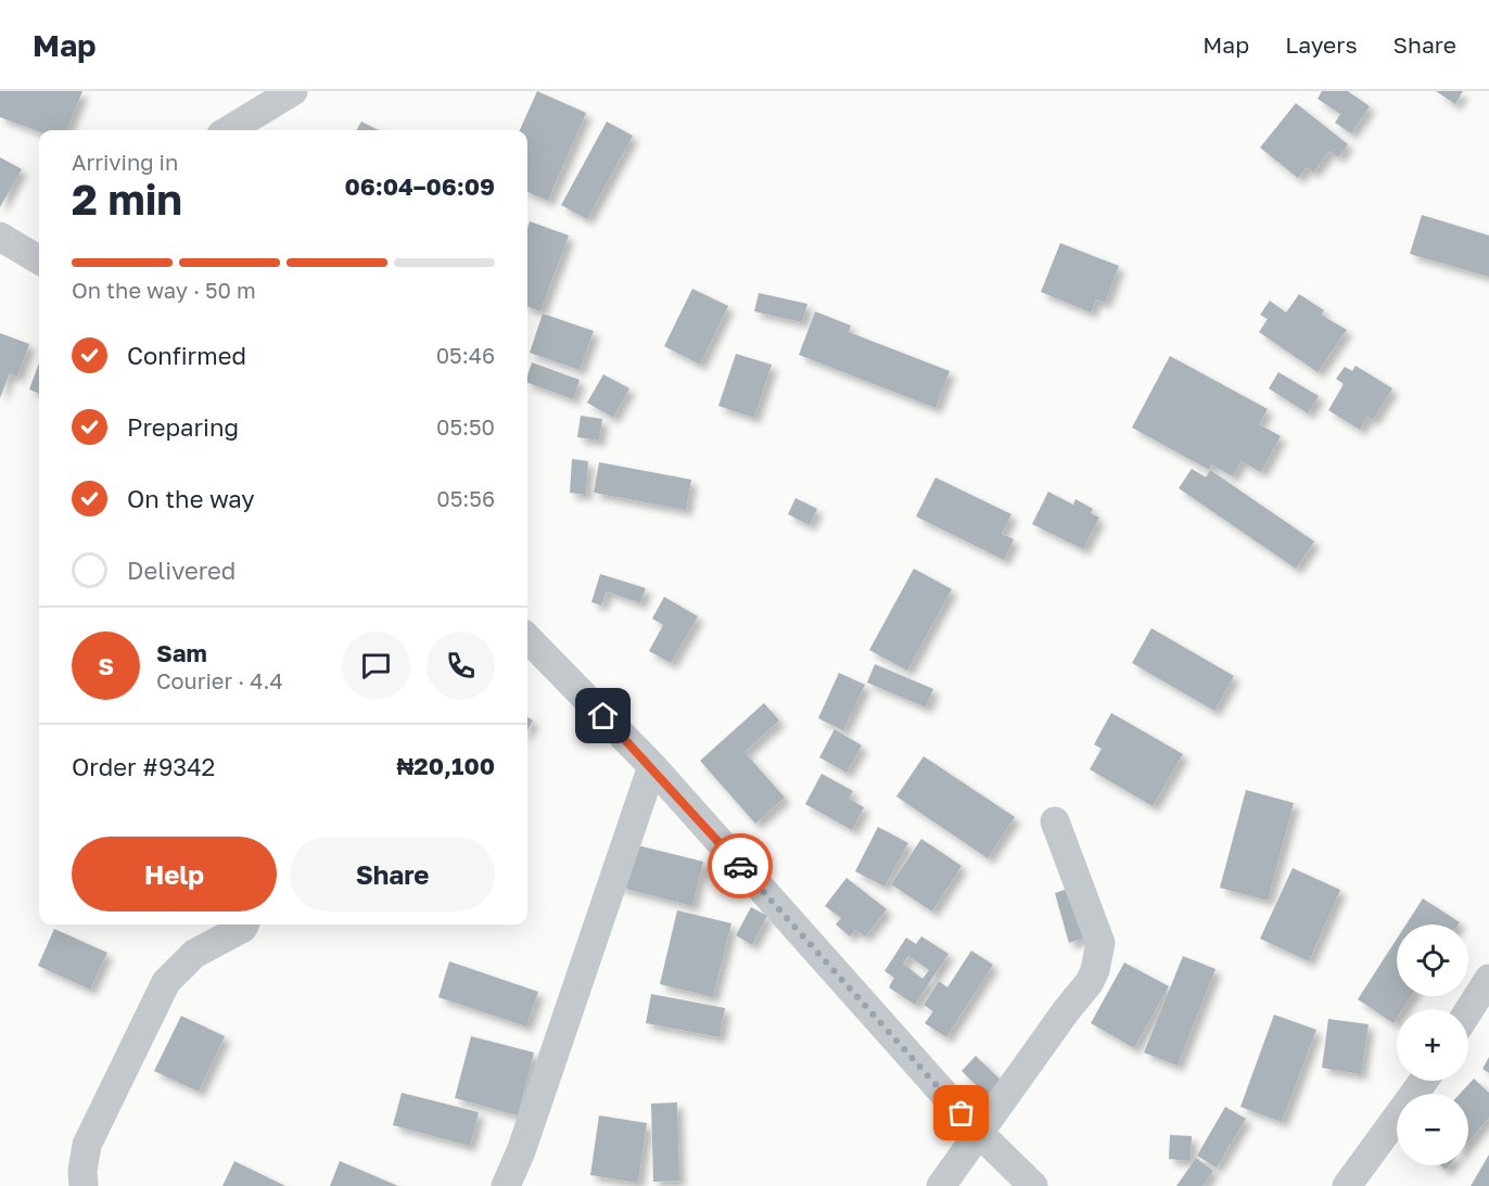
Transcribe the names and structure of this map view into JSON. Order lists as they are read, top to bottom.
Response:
{
  "page": {
    "header": "Map",
    "nav": ["Map", "Layers", "Share"],
    "heading": ["2 min", "Arriving in", "06:04–06:09"],
    "panel": [
      "Sam",
      "Courier · 4.4",
      "Order #9342",
      "₦20,100"
    ],
    "bar": "On the way · 50 m",
    "list": [
      ["Confirmed", "05:46"],
      ["Preparing", "05:50"],
      ["On the way", "05:56"],
      "Delivered"
    ],
    "round": "S",
    "buttons": ["Help", "Share"],
    "map_buttons": ["+", "−"]
  }
}
